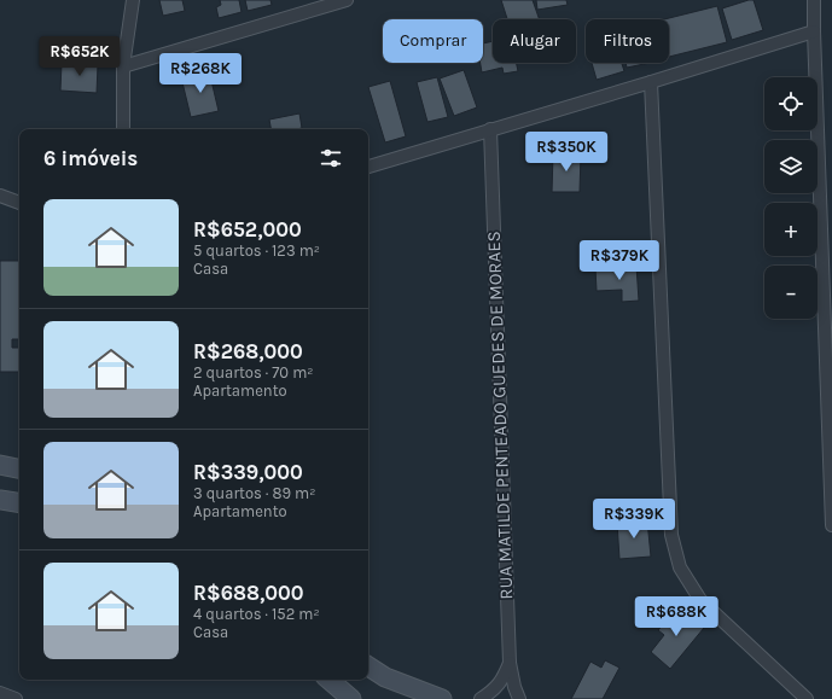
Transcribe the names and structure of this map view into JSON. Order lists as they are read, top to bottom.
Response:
{
  "streets": {
    "street": ["RUA MATILDE PENTEADO GUEDES DE MORAES"]
  },
  "page": {
    "chip": ["Comprar", "Alugar", "Filtros"],
    "price": [
      "R$652K",
      "R$268K",
      "R$350K",
      "R$379K",
      "R$339K",
      "R$688K"
    ],
    "map_buttons": ["+", "−"],
    "heading": "6 imóveis",
    "list": [
      {
        "name": "R$652,000",
        "note": "5 quartos · 123 m² · Casa"
      },
      {
        "name": "R$268,000",
        "note": "2 quartos · 70 m² · Apartamento"
      },
      {
        "name": "R$339,000",
        "note": "3 quartos · 89 m² · Apartamento"
      },
      {
        "name": "R$688,000",
        "note": "4 quartos · 152 m² · Casa"
      }
    ]
  }
}
